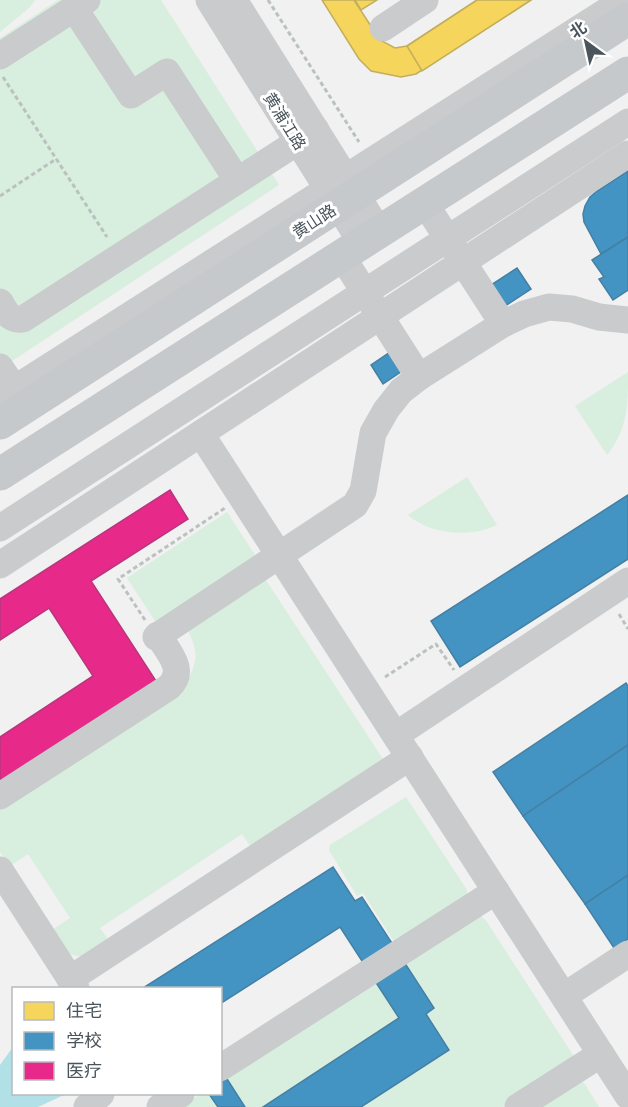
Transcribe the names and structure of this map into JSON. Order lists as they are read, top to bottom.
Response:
{
  "streets": {
    "main road": ["黄山路"],
    "street": ["黄浦江路"]
  },
  "crossings": [
    ["黄浦江路", "黄山路"]
  ],
  "legend": ["住宅", "学校", "医疗"],
  "north": "top left"
}
